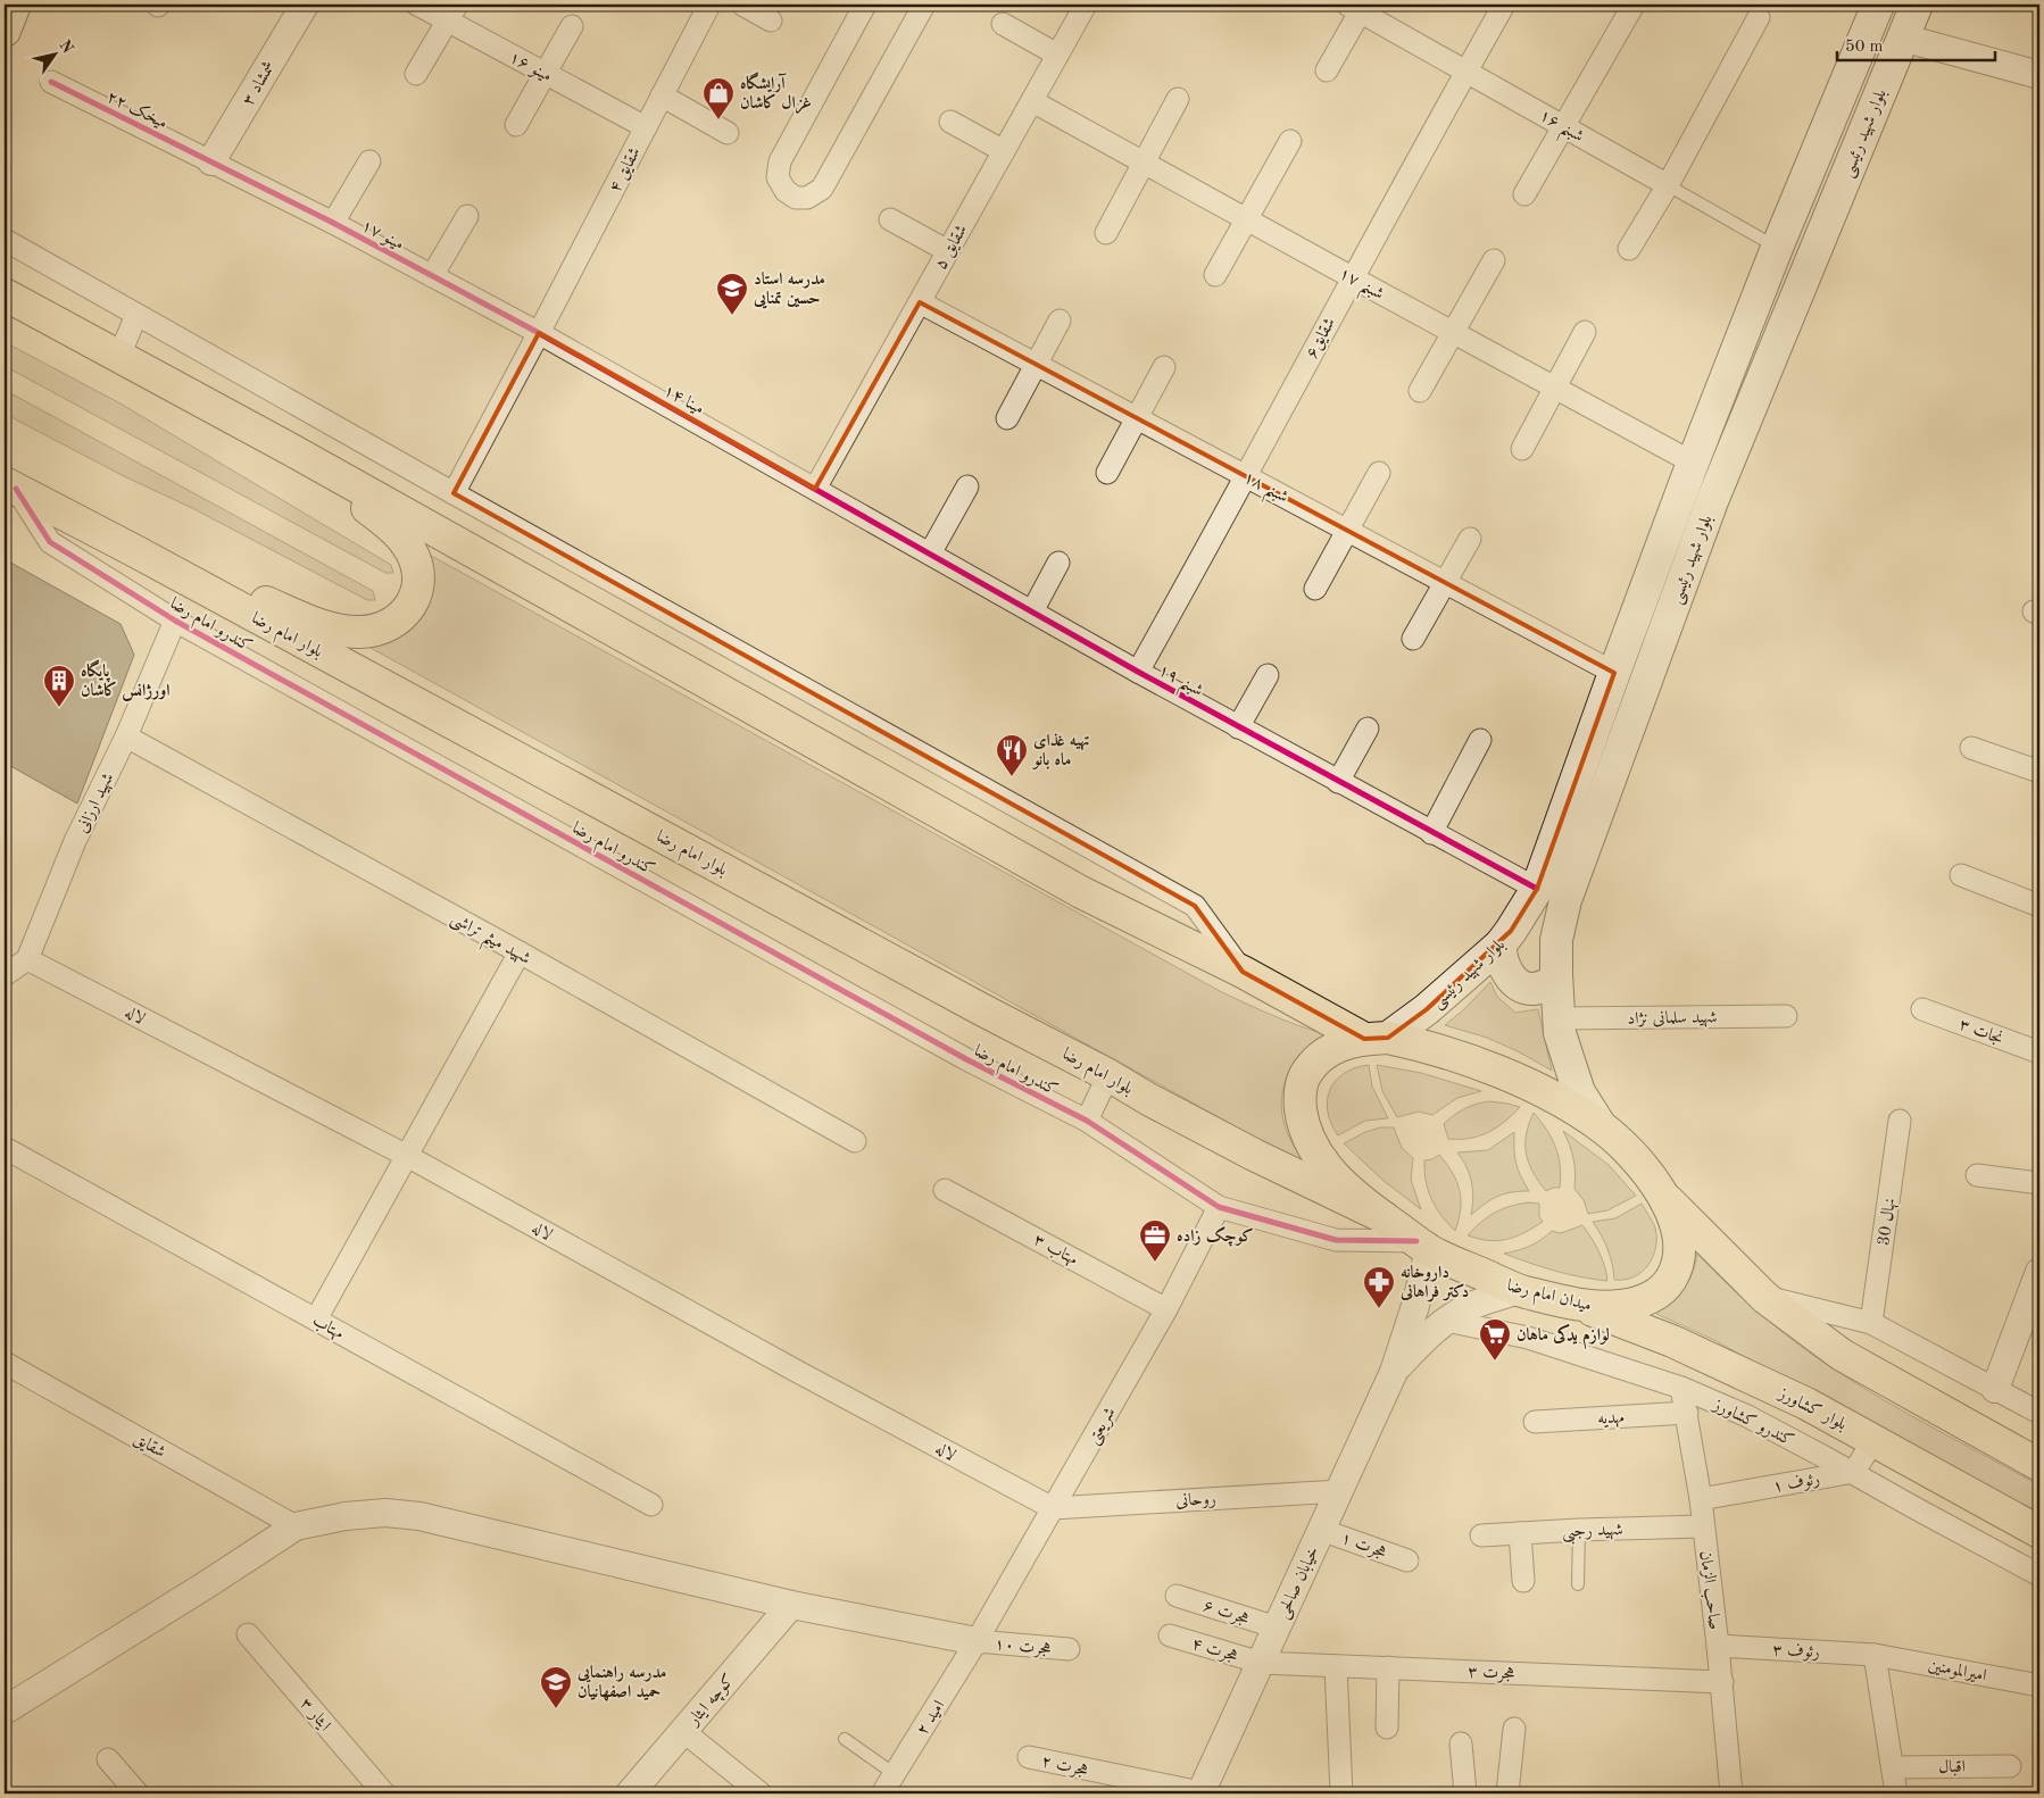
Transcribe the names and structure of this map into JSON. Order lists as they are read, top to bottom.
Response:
{
  "streets": {
    "main road": [
      "بلوار شهید رئیسی",
      "بلوار امام رضا",
      "میدان امام رضا",
      "بلوار کشاورز"
    ],
    "street": [
      "مینو ۱۶",
      "شمشاد ۳",
      "میخک ۲۲",
      "شبنم ۱۶",
      "شقایق ۴",
      "مینو ۱۷",
      "شقایق ۵",
      "شبنم ۱۷",
      "شقایق۶",
      "مینا ۱۴",
      "شبنم ۱۸",
      "کندرو امام رضا",
      "شبنم ۱۹",
      "شهید ارزانی",
      "شهید میثم تراشی",
      "لاله",
      "شهید سلمانی نژاد",
      "نجات ۳",
      "نهال 30",
      "مهتاب ۳",
      "مهتاب",
      "مهدیه",
      "کندرو کشاورز",
      "شریعتی",
      "شقایق",
      "رئوف ۱",
      "روحانی",
      "شهید رجبی",
      "هجرت ۱",
      "خیابان صالحی",
      "صاحب الزمان",
      "هجرت ۶",
      "هجرت ۱۰",
      "هجرت ۴",
      "رئوف ۳",
      "امیرالمومنین",
      "هجرت ۳",
      "کوچه ایثار",
      "ایثار ۳",
      "امید ۲",
      "هجرت ۲",
      "اقبال"
    ]
  },
  "crossings": [
    ["مینو ۱۶", "شقایق ۴"],
    ["شمشاد ۳", "میخک ۲۲"],
    ["شمشاد ۳", "مینو ۱۷"],
    ["میخک ۲۲", "مینو ۱۷"],
    ["شبنم ۱۶", "بلوار شهید رئیسی"],
    ["شبنم ۱۶", "شقایق۶"],
    ["بلوار شهید رئیسی", "شبنم ۱۷"],
    ["بلوار شهید رئیسی", "شبنم ۱۸"],
    ["بلوار شهید رئیسی", "شبنم ۱۹"],
    ["بلوار شهید رئیسی", "شهید سلمانی نژاد"],
    ["بلوار شهید رئیسی", "میدان امام رضا"],
    ["شقایق ۴", "مینو ۱۷"],
    ["شقایق ۴", "مینا ۱۴"],
    ["مینو ۱۷", "مینا ۱۴"],
    ["شقایق ۵", "شبنم ۱۷"],
    ["شقایق ۵", "مینا ۱۴"],
    ["شقایق ۵", "شبنم ۱۸"],
    ["شقایق ۵", "شبنم ۱۹"],
    ["شبنم ۱۷", "شقایق۶"],
    ["شقایق۶", "شبنم ۱۸"],
    ["شقایق۶", "شبنم ۱۹"],
    ["مینا ۱۴", "شبنم ۱۹"],
    ["کندرو امام رضا", "بلوار امام رضا"],
    ["کندرو امام رضا", "شهید ارزانی"],
    ["کندرو امام رضا", "میدان امام رضا"],
    ["کندرو امام رضا", "شریعتی"],
    ["بلوار امام رضا", "میدان امام رضا"],
    ["شهید ارزانی", "شهید میثم تراشی"],
    ["شهید ارزانی", "لاله"],
    ["لاله", "شریعتی"],
    ["لاله", "روحانی"],
    ["مهتاب ۳", "شریعتی"],
    ["میدان امام رضا", "بلوار کشاورز"],
    ["مهدیه", "صاحب الزمان"],
    ["کندرو کشاورز", "رئوف ۱"],
    ["کندرو کشاورز", "صاحب الزمان"],
    ["شریعتی", "روحانی"],
    ["شریعتی", "هجرت ۱۰"],
    ["شریعتی", "امید ۲"],
    ["رئوف ۱", "صاحب الزمان"],
    ["روحانی", "خیابان صالحی"],
    ["شهید رجبی", "صاحب الزمان"],
    ["هجرت ۱", "خیابان صالحی"],
    ["خیابان صالحی", "هجرت ۶"],
    ["خیابان صالحی", "هجرت ۴"],
    ["خیابان صالحی", "هجرت ۳"],
    ["خیابان صالحی", "هجرت ۲"],
    ["صاحب الزمان", "رئوف ۳"],
    ["صاحب الزمان", "هجرت ۳"],
    ["هجرت ۱۰", "امید ۲"],
    ["هجرت ۴", "هجرت ۳"],
    ["رئوف ۳", "امیرالمومنین"]
  ],
  "places": {
    "shop": ["آرایشگاه غزال کاشان"],
    "school or university": ["مدرسه استاد حسین تمنایی", "مدرسه راهنمایی حمید اصفهانیان"],
    "building": ["پایگاه اورژانس کاشان"],
    "restaurant": ["تهیه غذای ماه بانو"],
    "office": ["کوچک زاده"],
    "pharmacy": ["داروخانه دکتر فراهانی"],
    "supermarket": ["لوازم یدکی ماهان"]
  },
  "scale_bar": "50 m",
  "north": "top right"
}
